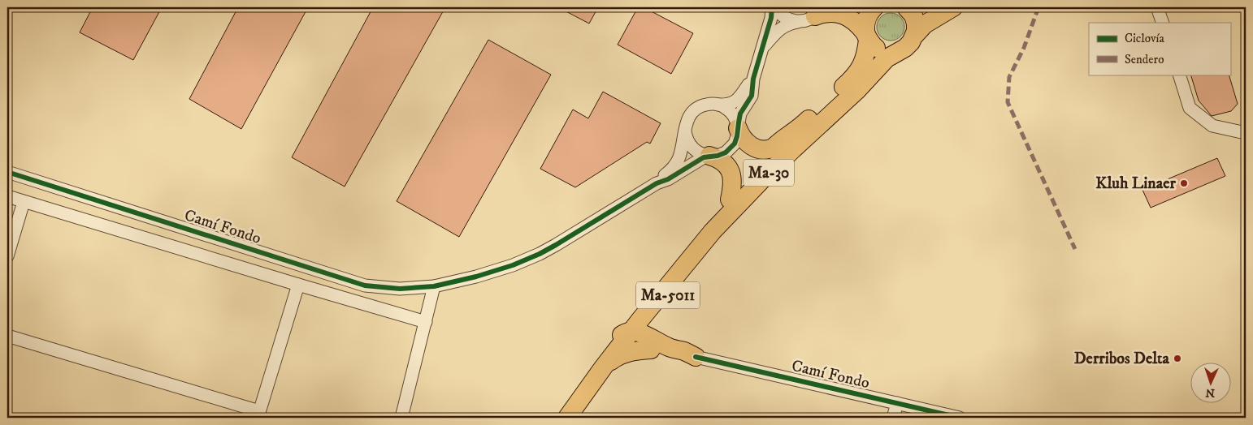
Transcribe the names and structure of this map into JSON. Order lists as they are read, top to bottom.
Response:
{
  "streets": {
    "highway": ["Ma-30", "Ma-5011"],
    "street": ["Camí Fondo"]
  },
  "crossings": [
    ["Ma-30", "Ma-5011"],
    ["Camí Fondo", "Ma-5011"]
  ],
  "places": ["Kluh Linaer", "Derribos Delta"],
  "legend": ["Ciclovía", "Sendero"],
  "north": "bottom"
}
